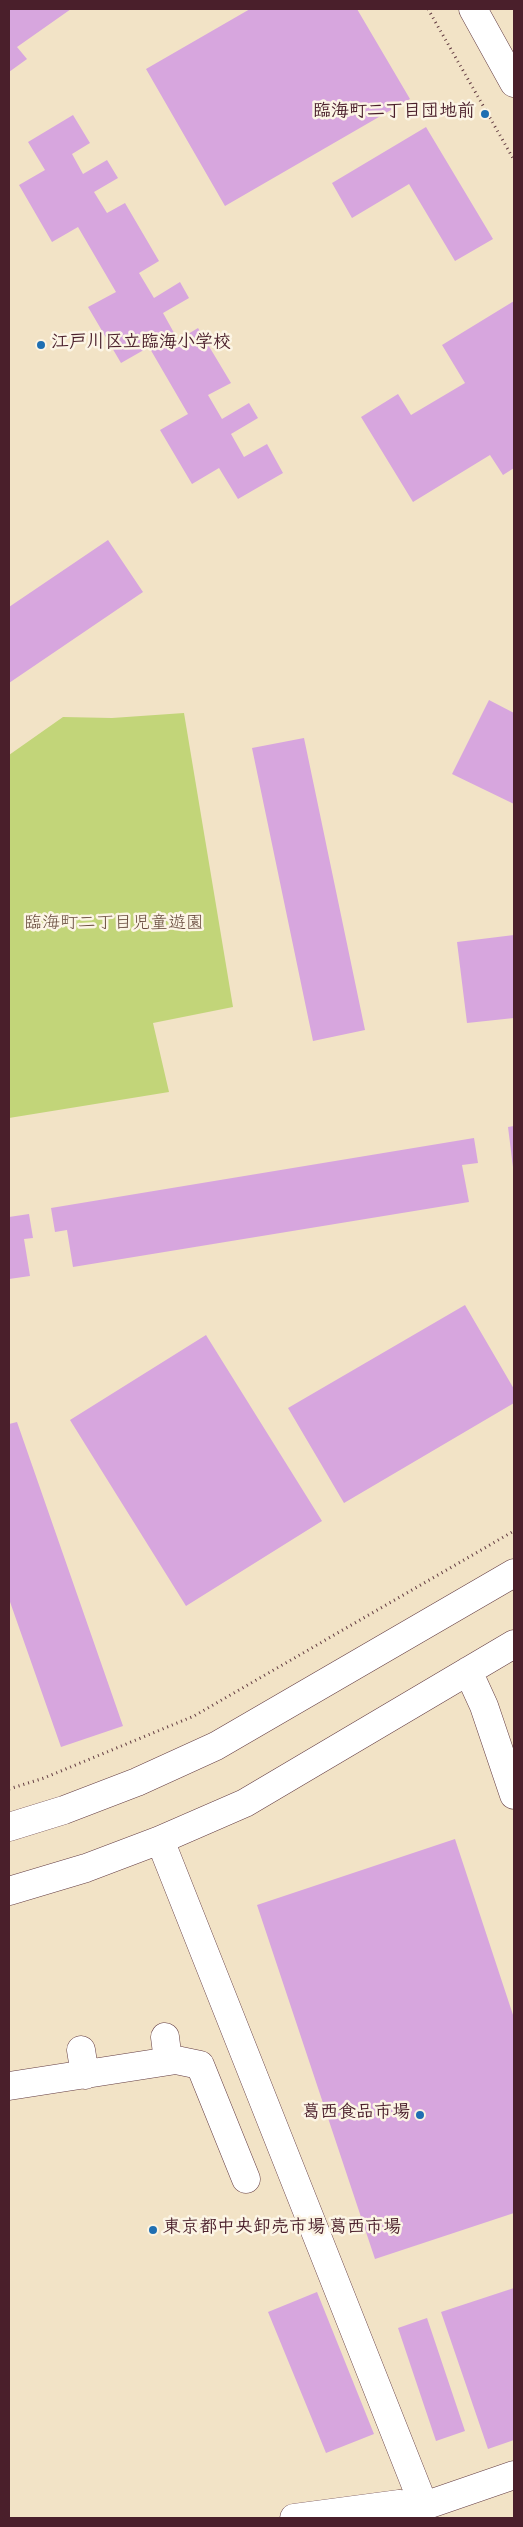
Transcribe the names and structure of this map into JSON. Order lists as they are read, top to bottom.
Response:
{
  "parks": ["臨海町二丁目児童遊園"],
  "places": [
    "臨海町二丁目団地前",
    "江戸川区立臨海小学校",
    "葛西食品市場",
    "東京都中央卸売市場 葛西市場"
  ]
}
